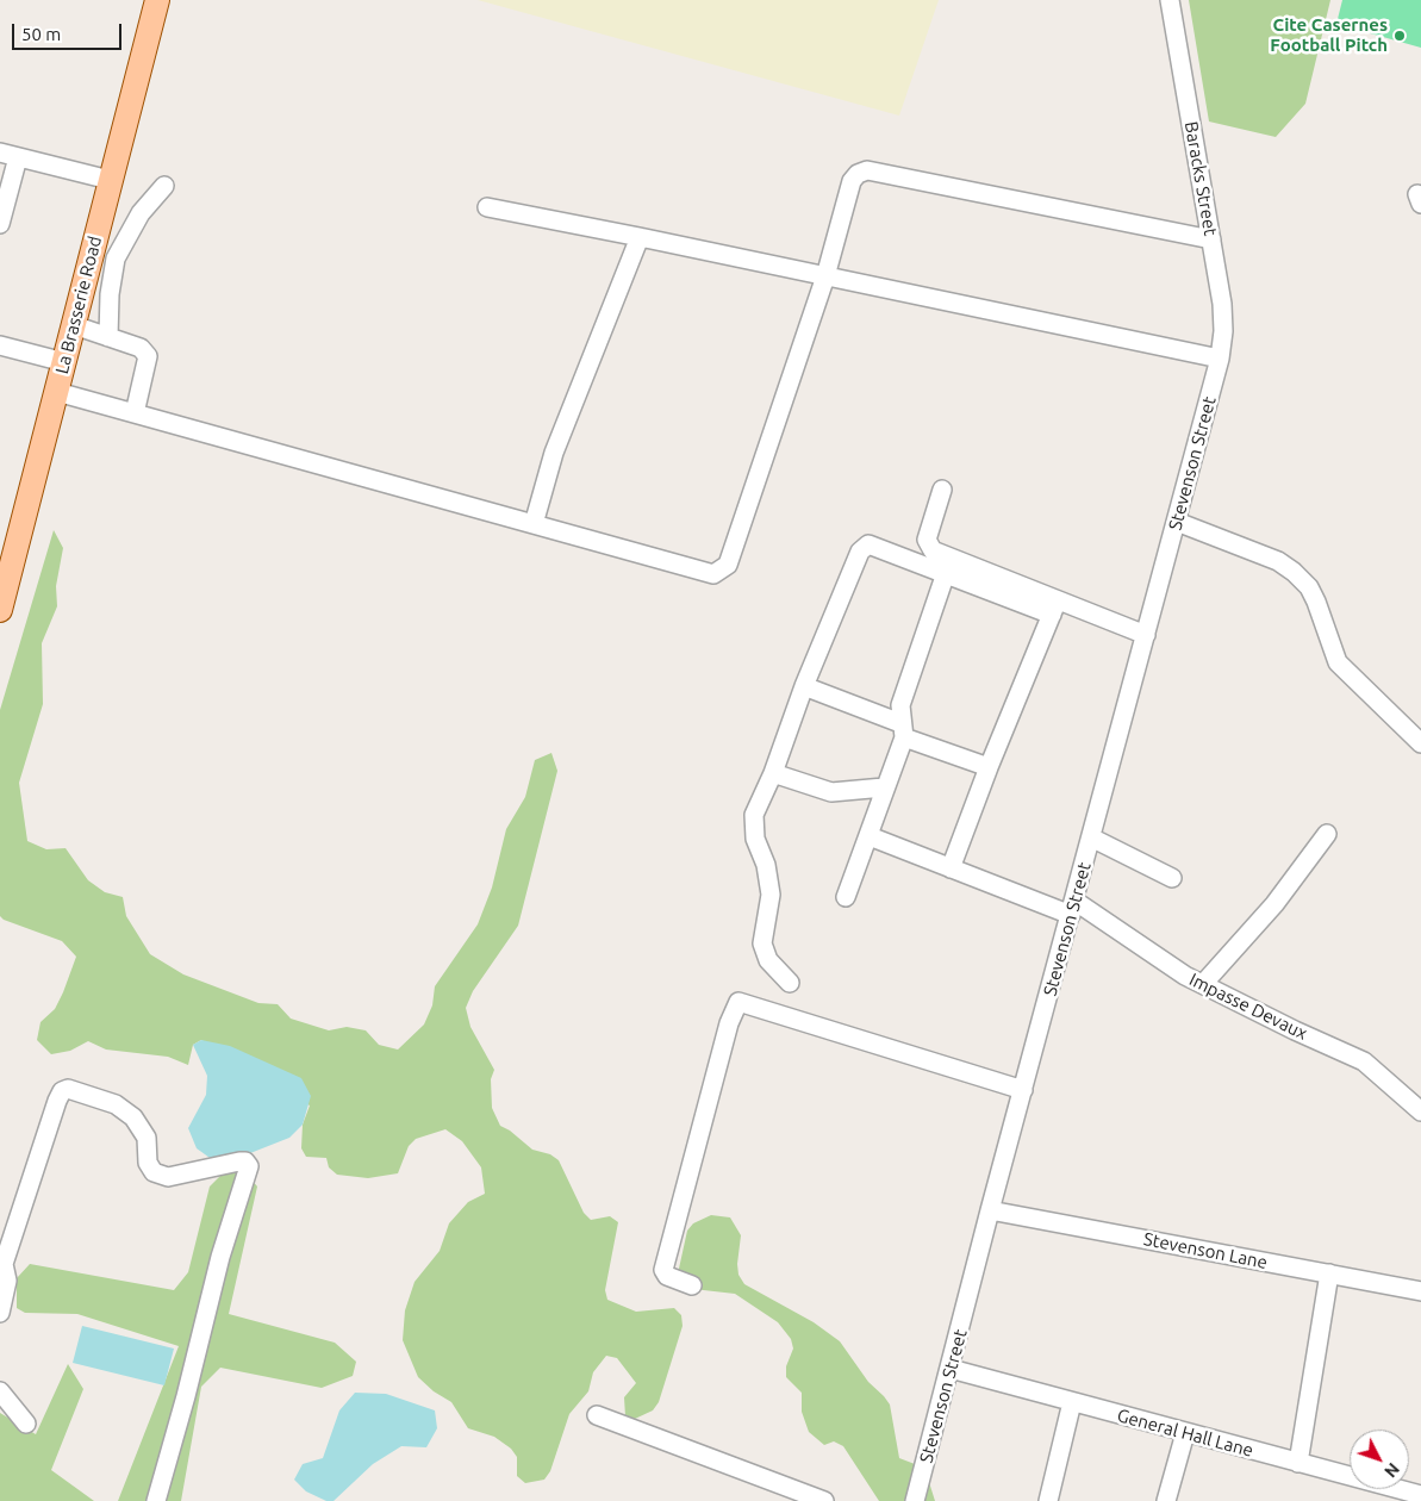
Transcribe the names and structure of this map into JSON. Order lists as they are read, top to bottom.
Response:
{
  "streets": {
    "main road": ["La Brasserie Road"],
    "street": [
      "Baracks Street",
      "Stevenson Street",
      "Impasse Devaux",
      "Stevenson Lane",
      "General Hall Lane"
    ]
  },
  "crossings": [
    ["Baracks Street", "Stevenson Street"],
    ["Stevenson Street", "Impasse Devaux"],
    ["Stevenson Street", "Stevenson Lane"],
    ["Stevenson Street", "General Hall Lane"]
  ],
  "places": ["Cite Casernes Football Pitch"],
  "scale_bar": "50 m",
  "north": "bottom right"
}
